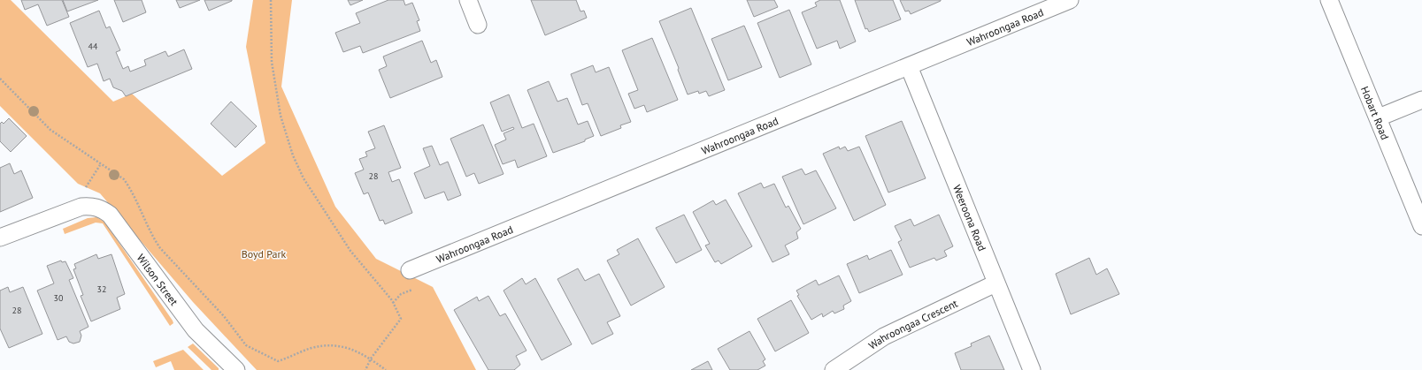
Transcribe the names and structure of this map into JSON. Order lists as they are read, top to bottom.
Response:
{
  "streets": {
    "street": [
      "Wahroongaa Road",
      "Hobart Road",
      "Weeroona Road",
      "Wilson Street",
      "Wahroongaa Crescent"
    ]
  },
  "crossings": [
    ["Wahroongaa Road", "Weeroona Road"],
    ["Weeroona Road", "Wahroongaa Crescent"]
  ],
  "parks": ["Boyd Park"],
  "house_numbers": [
    "44",
    "28",
    "32",
    "30",
    "28"
  ]
}
